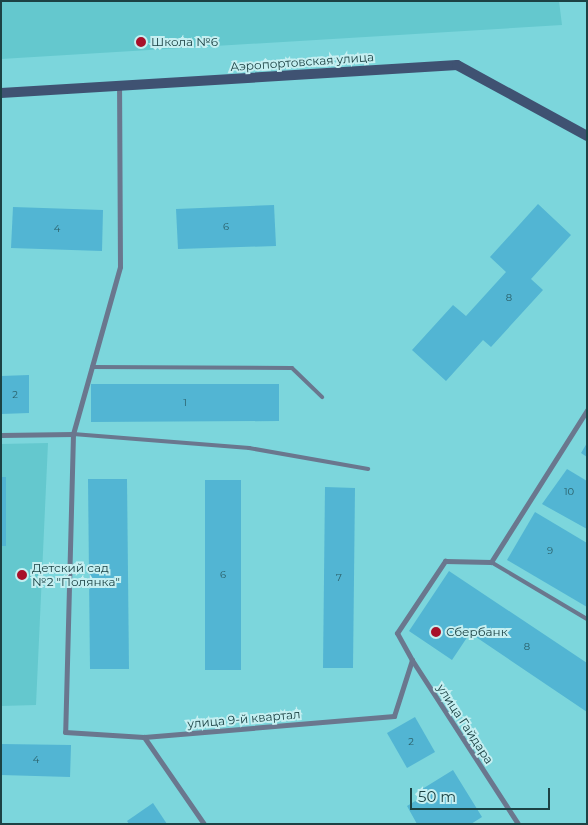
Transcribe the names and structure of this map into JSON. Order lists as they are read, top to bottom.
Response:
{
  "streets": {
    "street": ["Аэропортовская улица", "улица 9-й квартал", "улица Гайдара"]
  },
  "crossings": [
    ["улица 9-й квартал", "улица Гайдара"]
  ],
  "places": ["Школа №6", "Детский сад №2 \"Полянка\"", "Сбербанк"],
  "house_numbers": [
    "6",
    "4",
    "8",
    "2",
    "1",
    "10",
    "9",
    "6",
    "7",
    "8",
    "2",
    "4"
  ],
  "scale_bar": "50 m"
}
